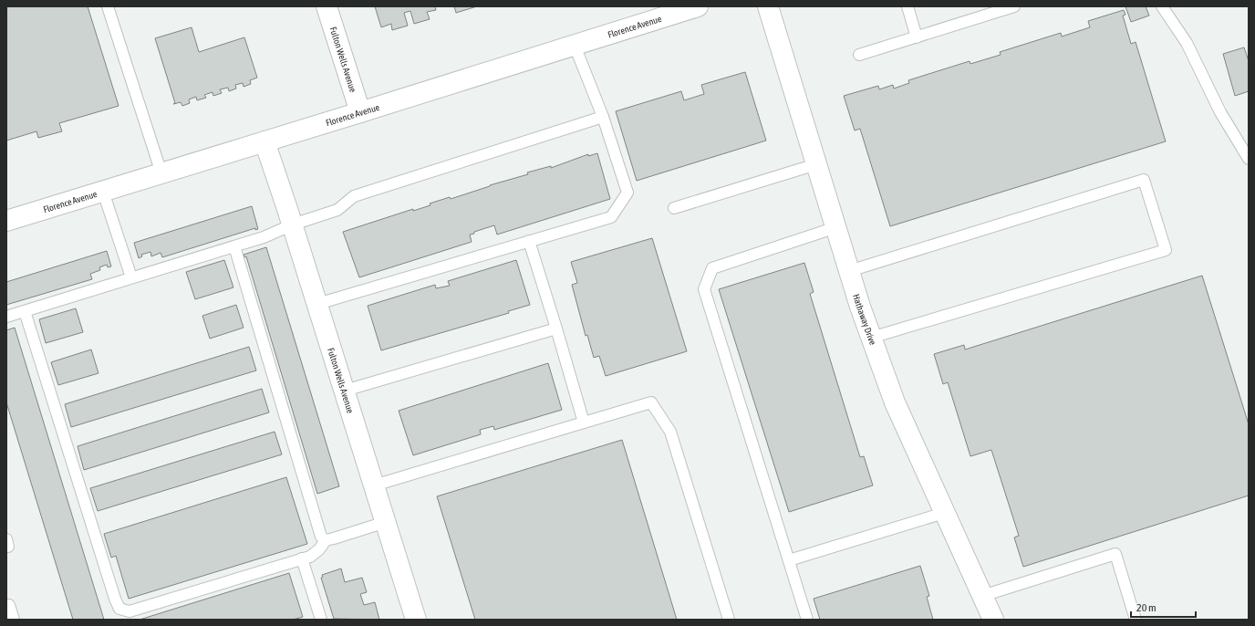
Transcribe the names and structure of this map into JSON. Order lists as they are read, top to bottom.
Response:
{
  "streets": {
    "street": ["Florence Avenue", "Fulton Wells Avenue", "Hathaway Drive"]
  },
  "crossings": [
    ["Florence Avenue", "Fulton Wells Avenue"]
  ],
  "scale_bar": "20 m"
}
